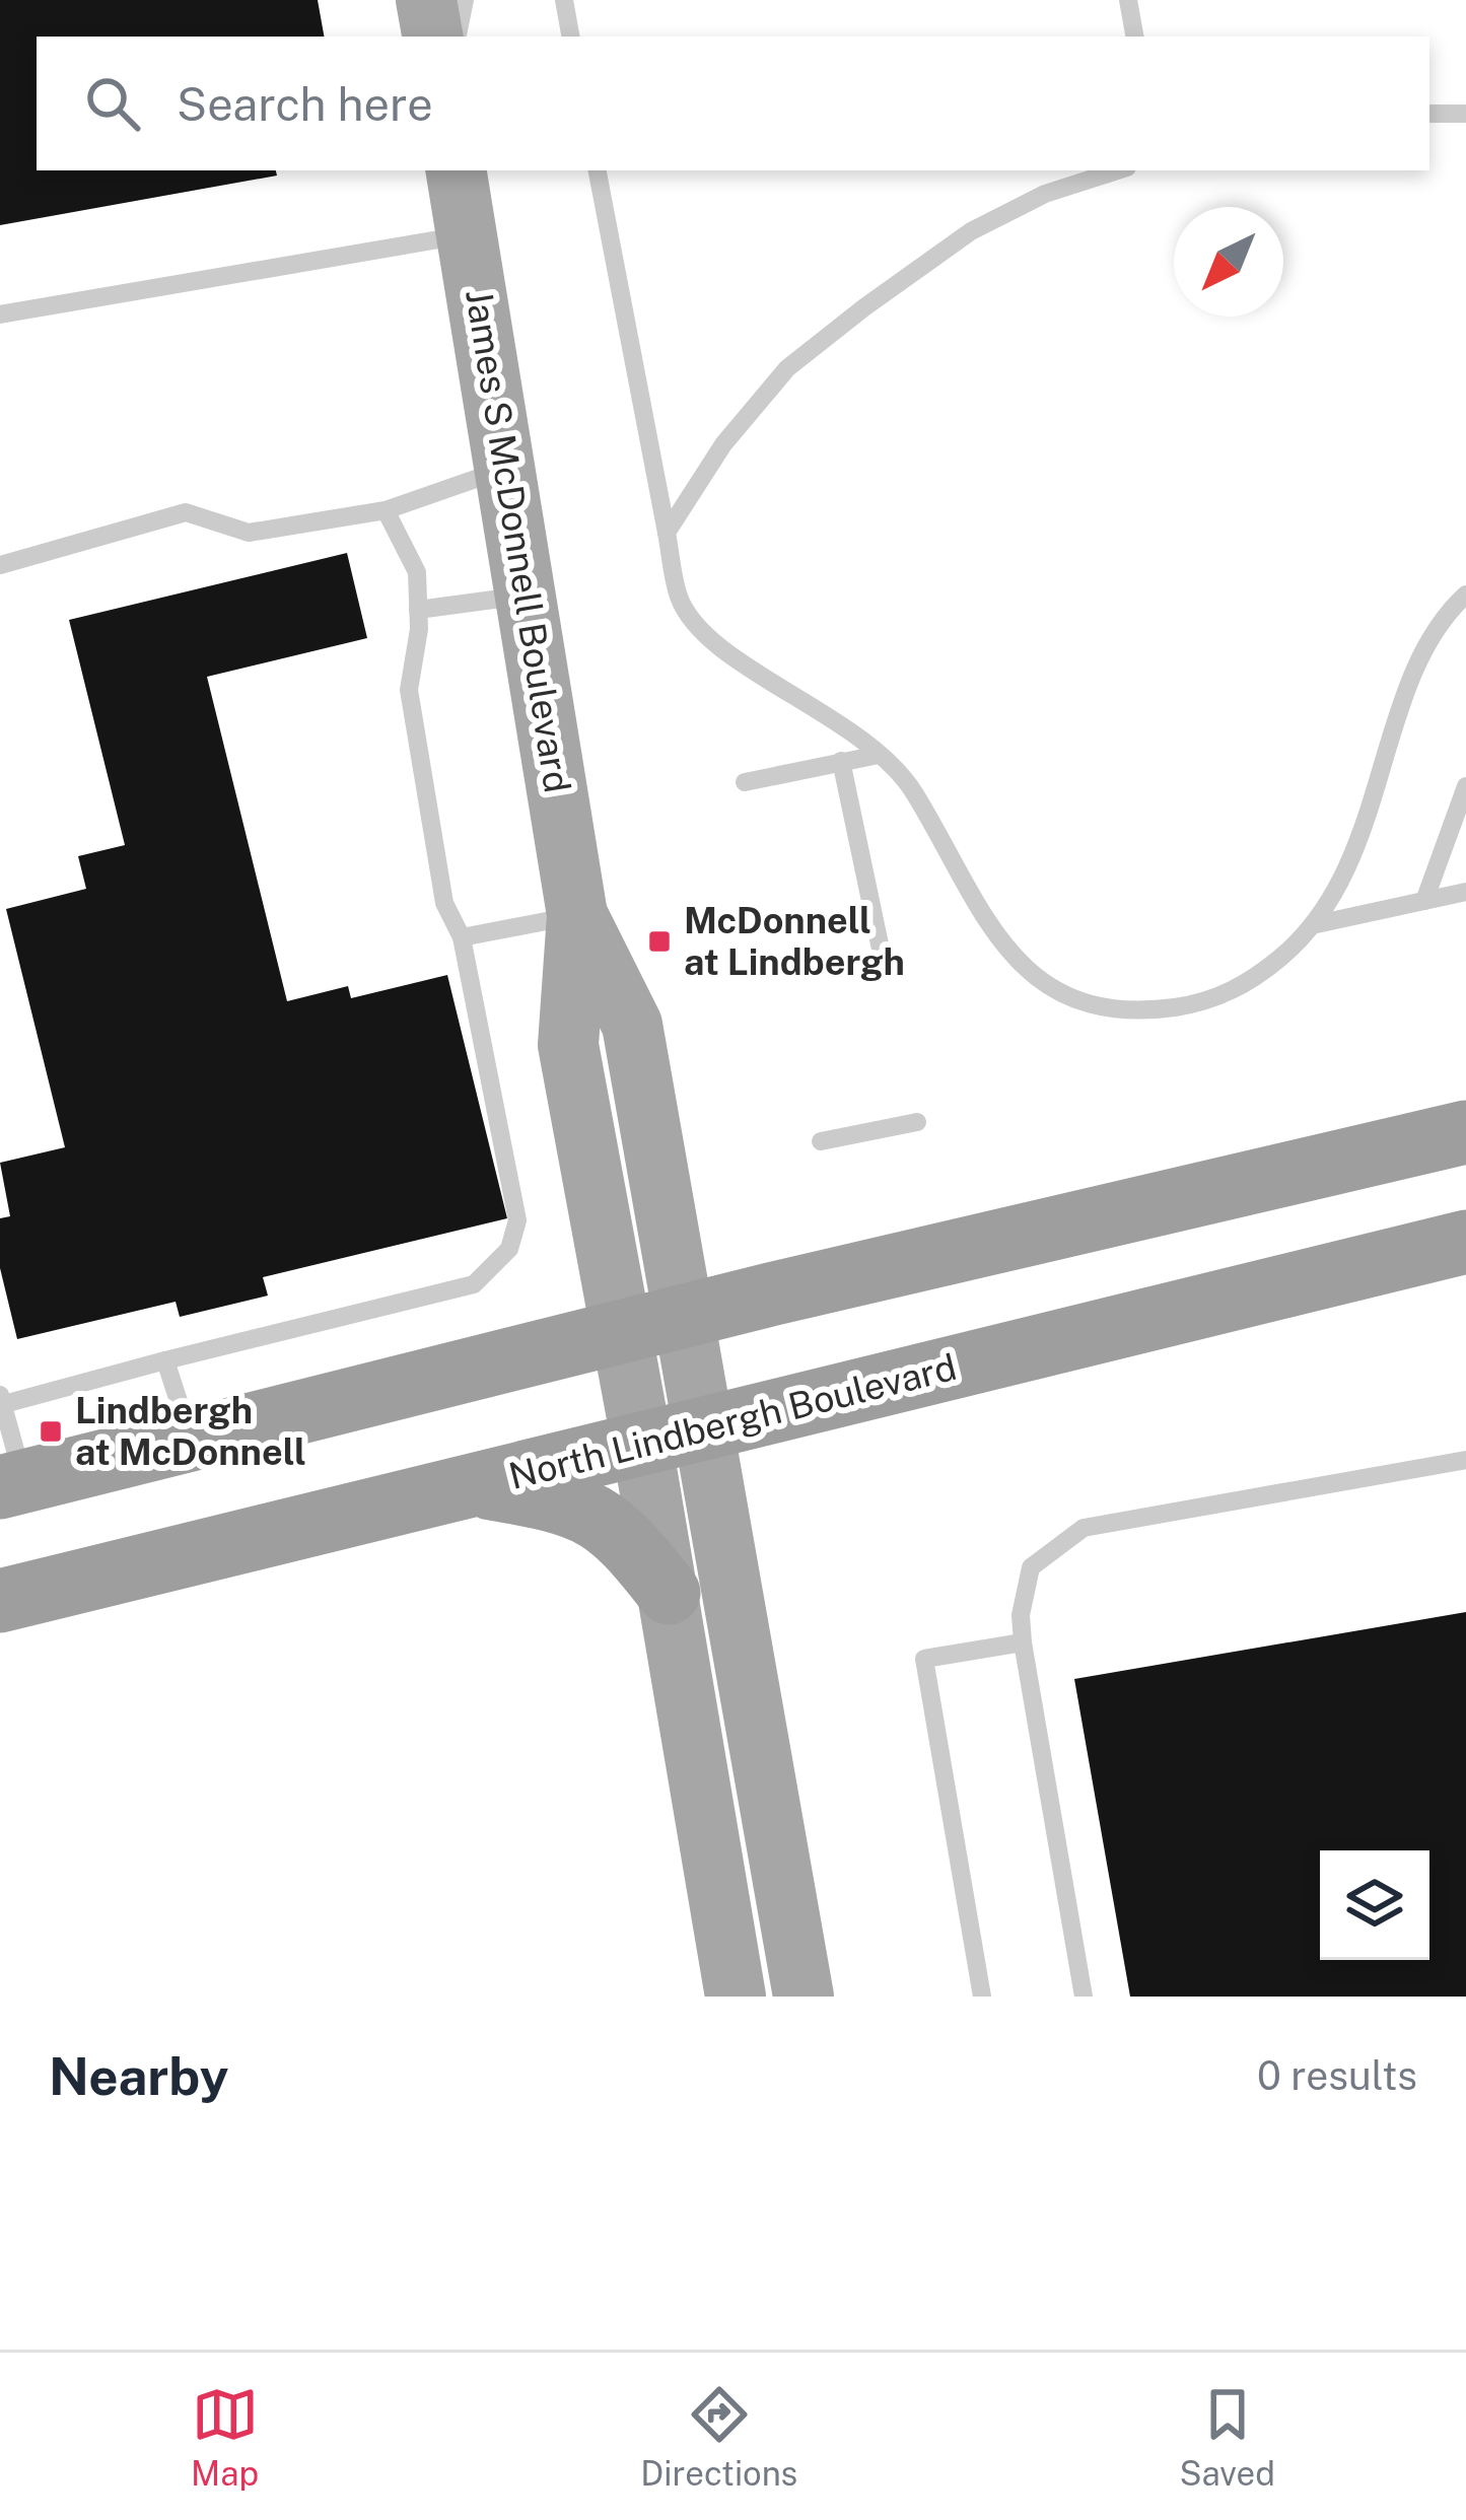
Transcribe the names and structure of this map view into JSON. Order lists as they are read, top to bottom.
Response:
{
  "streets": {
    "highway": ["North Lindbergh Boulevard"],
    "main road": ["James S McDonnell Boulevard"]
  },
  "crossings": [
    ["James S McDonnell Boulevard", "North Lindbergh Boulevard"]
  ],
  "places": {
    "transit": ["McDonnell at Lindbergh", "Lindbergh at McDonnell"]
  },
  "north": "bottom left",
  "page": {
    "search": "Search here",
    "heading": ["Nearby", "0 results"],
    "nav": ["Map", "Directions", "Saved"]
  }
}
